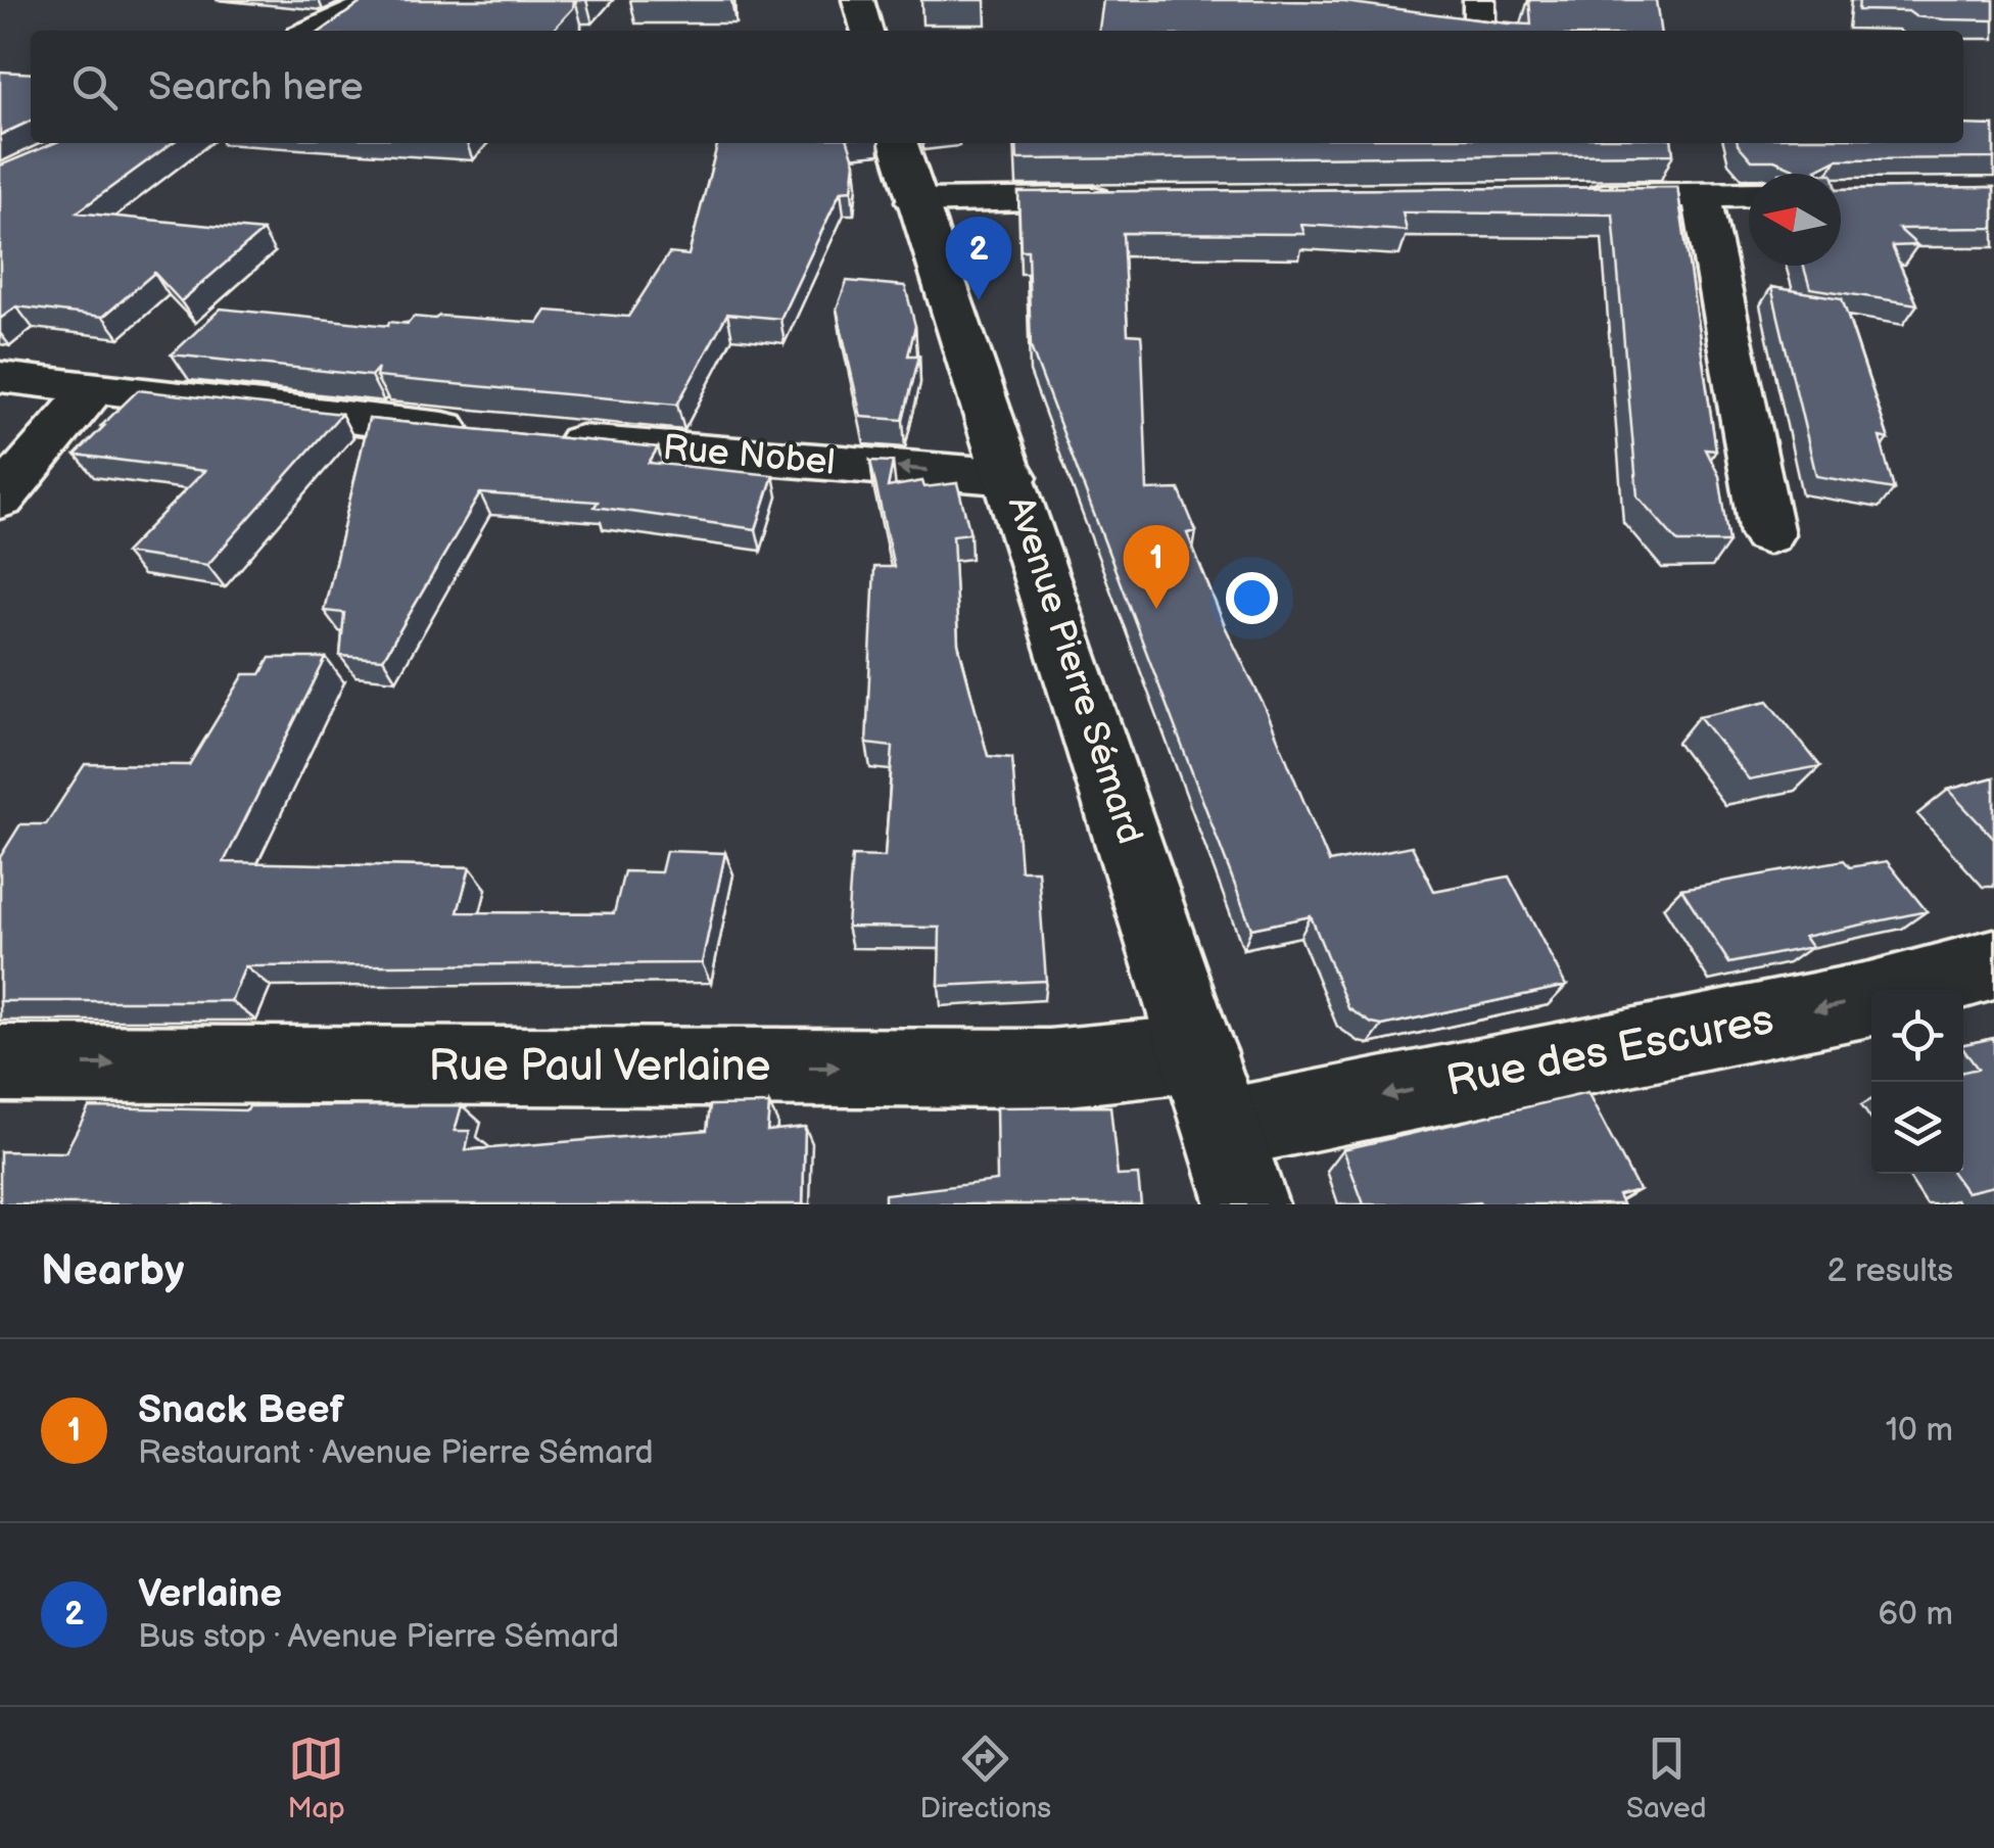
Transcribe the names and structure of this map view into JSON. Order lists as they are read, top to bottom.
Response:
{
  "streets": {
    "street": [
      "Rue Nobel",
      "Avenue Pierre Sémard",
      "Rue des Escures",
      "Rue Paul Verlaine"
    ]
  },
  "crossings": [
    ["Rue Nobel", "Avenue Pierre Sémard"],
    ["Avenue Pierre Sémard", "Rue des Escures"],
    ["Avenue Pierre Sémard", "Rue Paul Verlaine"]
  ],
  "one_way": ["Rue Nobel", "Rue des Escures", "Rue Paul Verlaine"],
  "north": "left",
  "page": {
    "search": "Search here",
    "pins": ["2", "1"],
    "heading": ["Nearby", "2 results"],
    "list": [
      {
        "mark": "1",
        "name": "Snack Beef",
        "note": "Restaurant · Avenue Pierre Sémard",
        "value": "10 m"
      },
      {
        "mark": "2",
        "name": "Verlaine",
        "note": "Bus stop · Avenue Pierre Sémard",
        "value": "60 m"
      }
    ],
    "nav": ["Map", "Directions", "Saved"]
  }
}
